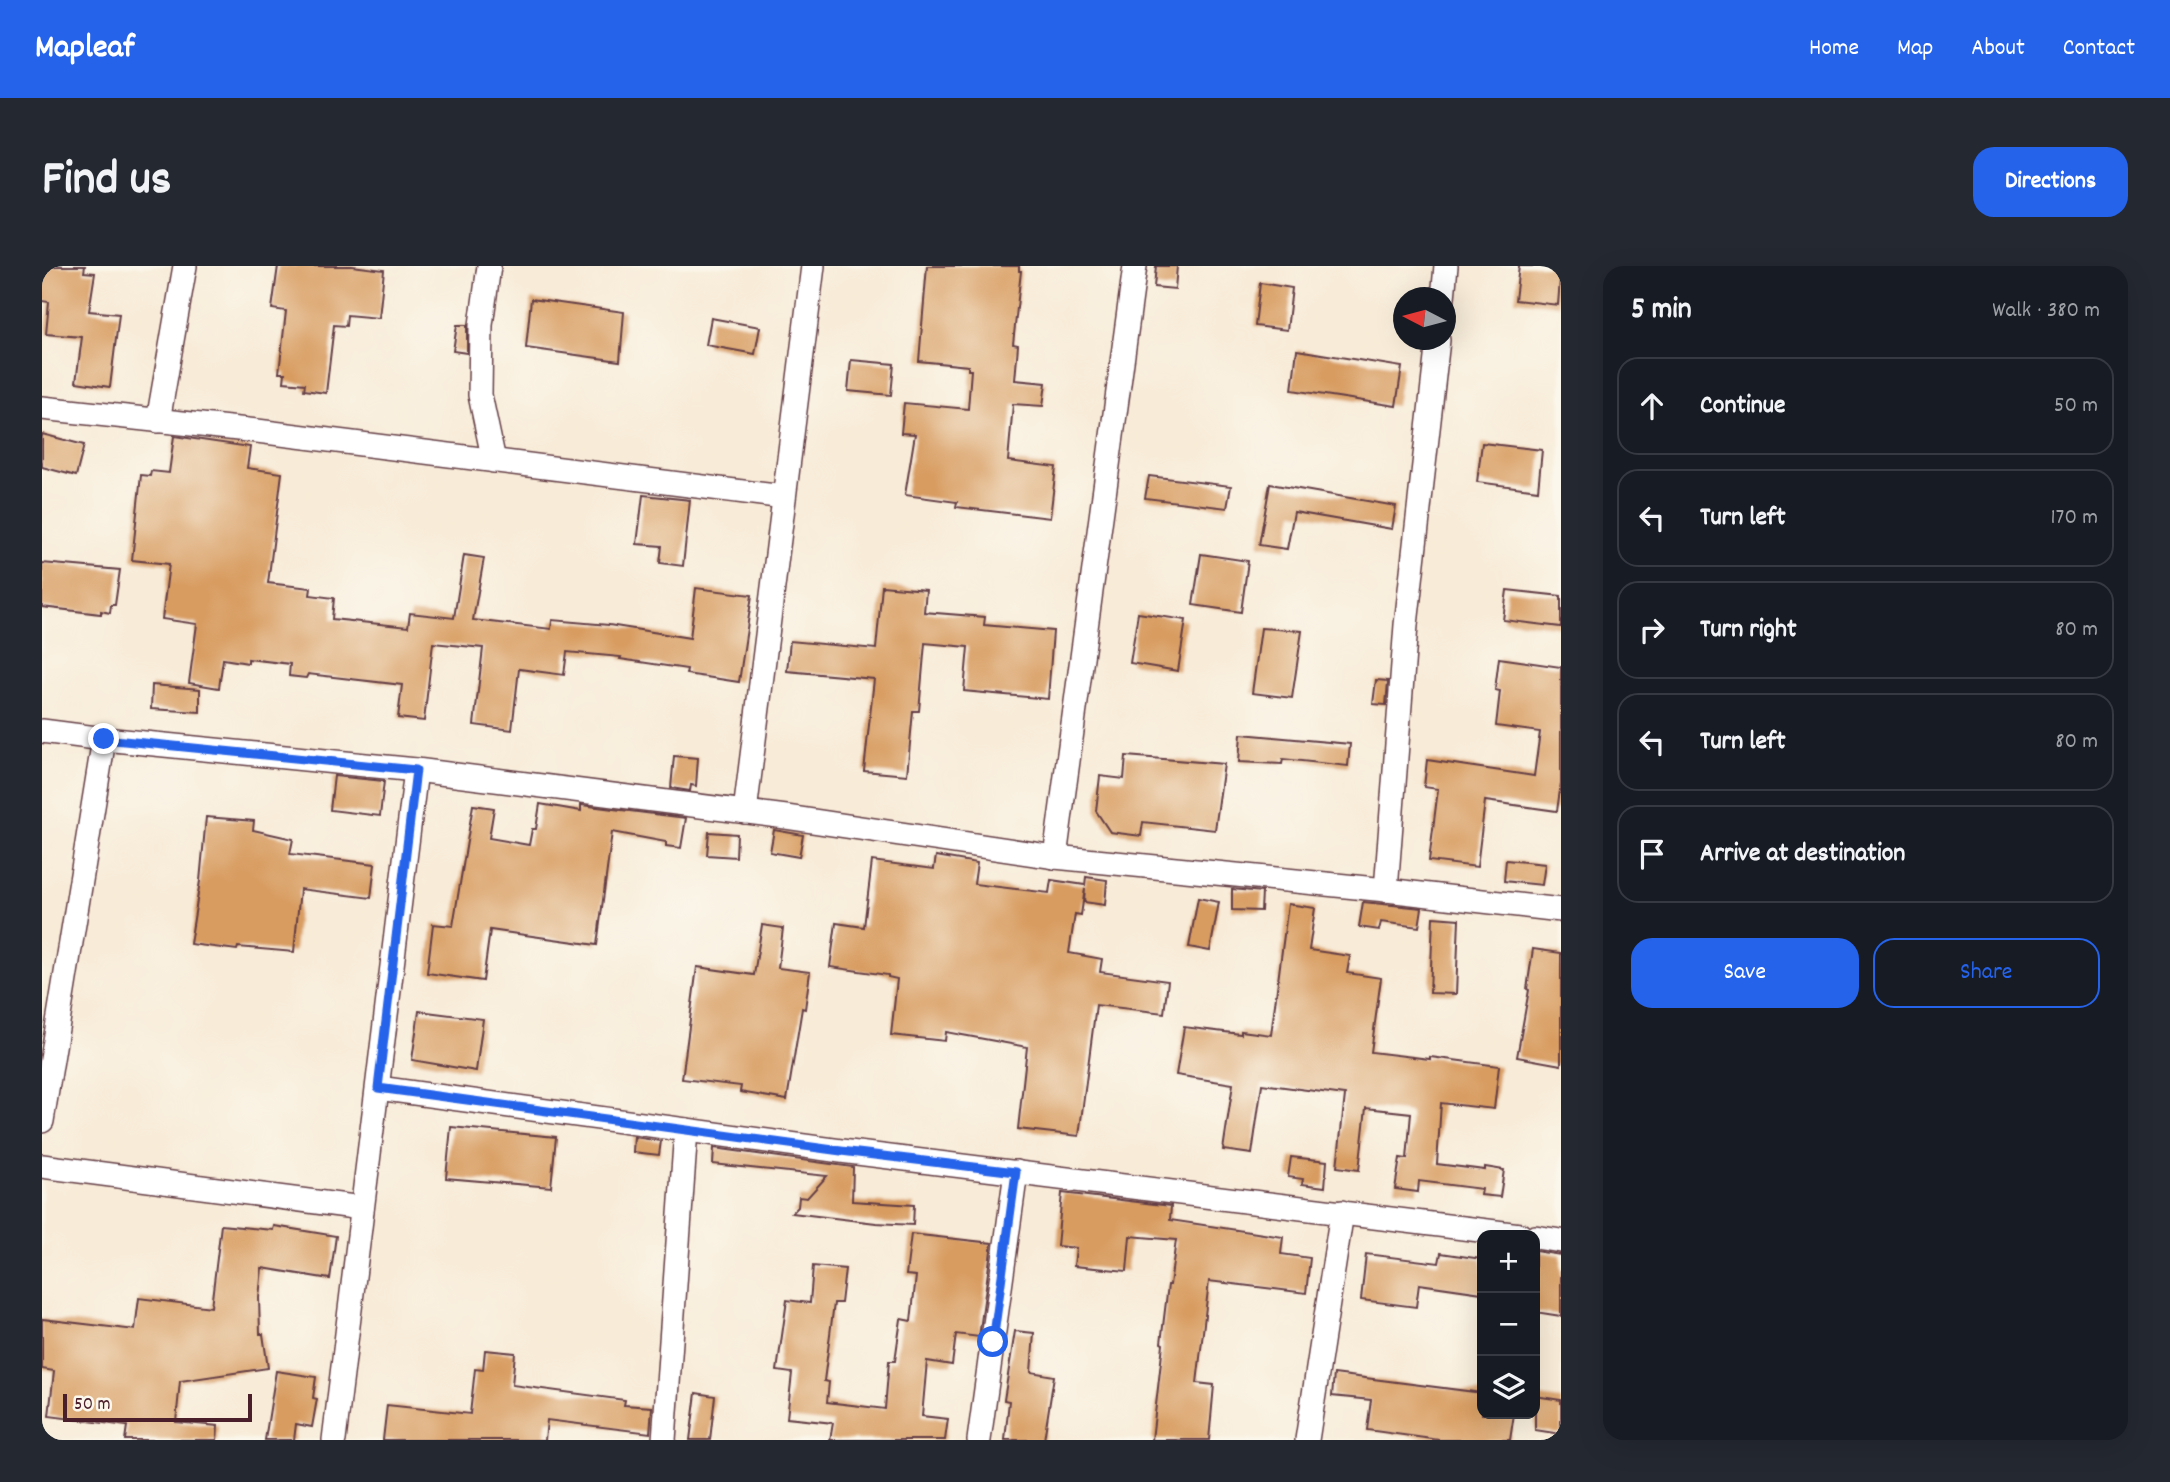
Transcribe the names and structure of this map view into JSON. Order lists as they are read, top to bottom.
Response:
{
  "scale_bar": "50 m",
  "north": "left",
  "page": {
    "header": "Mapleaf",
    "nav": [
      "Home",
      "Map",
      "About",
      "Contact"
    ],
    "title": "Find us",
    "buttons": [
      "Directions",
      ["Save", "Share"]
    ],
    "heading": ["5 min", "Walk · 380 m"],
    "list": [
      ["Continue", "50 m"],
      ["Turn left", "170 m"],
      ["Turn right", "80 m"],
      ["Turn left", "80 m"],
      "Arrive at destination"
    ],
    "map_buttons": ["+", "−"],
    "scale": "50 m"
  }
}
